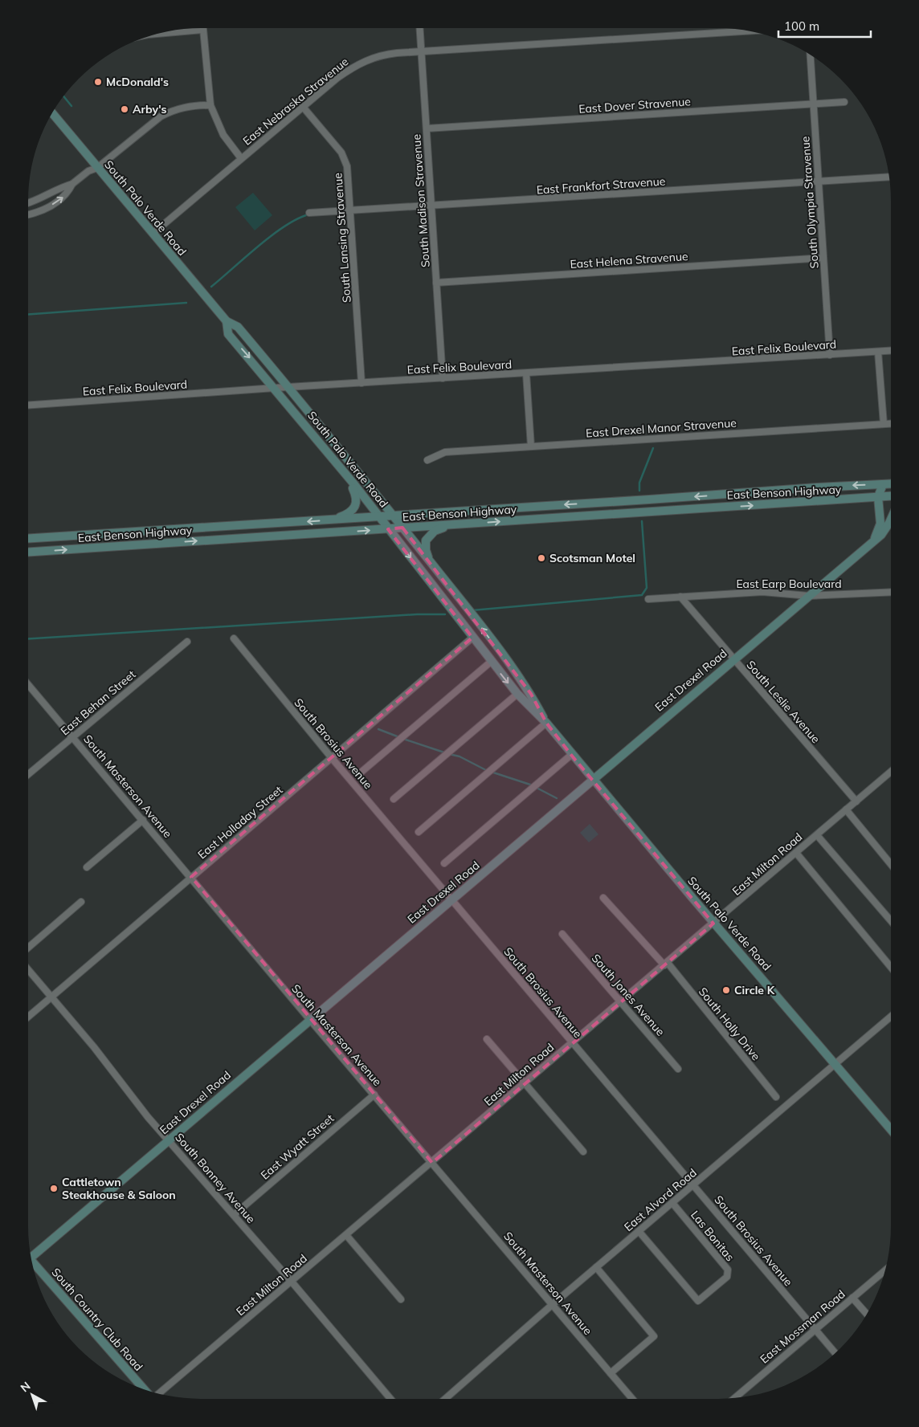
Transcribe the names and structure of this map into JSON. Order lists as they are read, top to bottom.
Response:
{
  "streets": {
    "main road": [
      "South Palo Verde Road",
      "East Benson Highway",
      "East Drexel Road",
      "South Country Club Road"
    ],
    "street": [
      "East Nebraska Stravenue",
      "East Dover Stravenue",
      "East Frankfort Stravenue",
      "South Madison Stravenue",
      "South Olympia Stravenue",
      "South Lansing Stravenue",
      "East Helena Stravenue",
      "East Felix Boulevard",
      "East Drexel Manor Stravenue",
      "East Earp Boulevard",
      "South Leslie Avenue",
      "East Behan Street",
      "South Brosius Avenue",
      "South Masterson Avenue",
      "East Holladay Street",
      "East Milton Road",
      "South Jones Avenue",
      "South Holly Drive",
      "East Wyatt Street",
      "South Bonney Avenue",
      "East Alvord Road",
      "Las Bonitas",
      "East Mossman Road"
    ]
  },
  "crossings": [
    ["East Nebraska Stravenue", "South Madison Stravenue"],
    ["East Nebraska Stravenue", "South Palo Verde Road"],
    ["East Nebraska Stravenue", "South Lansing Stravenue"],
    ["East Dover Stravenue", "South Madison Stravenue"],
    ["East Dover Stravenue", "South Olympia Stravenue"],
    ["East Frankfort Stravenue", "South Madison Stravenue"],
    ["East Frankfort Stravenue", "South Olympia Stravenue"],
    ["East Frankfort Stravenue", "South Lansing Stravenue"],
    ["South Madison Stravenue", "East Helena Stravenue"],
    ["South Madison Stravenue", "East Felix Boulevard"],
    ["South Olympia Stravenue", "East Helena Stravenue"],
    ["South Olympia Stravenue", "East Felix Boulevard"],
    ["South Palo Verde Road", "East Felix Boulevard"],
    ["South Palo Verde Road", "East Benson Highway"],
    ["South Palo Verde Road", "East Drexel Road"],
    ["South Palo Verde Road", "East Holladay Street"],
    ["South Palo Verde Road", "East Milton Road"],
    ["South Palo Verde Road", "East Alvord Road"],
    ["South Lansing Stravenue", "East Felix Boulevard"],
    ["East Earp Boulevard", "East Drexel Road"],
    ["East Earp Boulevard", "South Leslie Avenue"],
    ["East Drexel Road", "South Leslie Avenue"],
    ["East Drexel Road", "South Brosius Avenue"],
    ["East Drexel Road", "South Masterson Avenue"],
    ["East Drexel Road", "South Bonney Avenue"],
    ["South Leslie Avenue", "East Milton Road"],
    ["East Behan Street", "South Masterson Avenue"],
    ["South Brosius Avenue", "East Holladay Street"],
    ["South Brosius Avenue", "East Milton Road"],
    ["South Brosius Avenue", "East Alvord Road"],
    ["South Brosius Avenue", "East Mossman Road"],
    ["South Masterson Avenue", "East Holladay Street"],
    ["South Masterson Avenue", "East Milton Road"],
    ["South Masterson Avenue", "East Wyatt Street"],
    ["South Masterson Avenue", "East Alvord Road"],
    ["East Holladay Street", "South Bonney Avenue"],
    ["East Milton Road", "South Jones Avenue"],
    ["East Milton Road", "South Holly Drive"],
    ["East Milton Road", "South Bonney Avenue"],
    ["East Wyatt Street", "South Bonney Avenue"],
    ["East Alvord Road", "Las Bonitas"]
  ],
  "places": [
    "McDonald's",
    "Arby's",
    "Scotsman Motel",
    "Circle K",
    "Cattletown Steakhouse & Saloon"
  ],
  "scale_bar": "100 m",
  "north": "top left"
}
